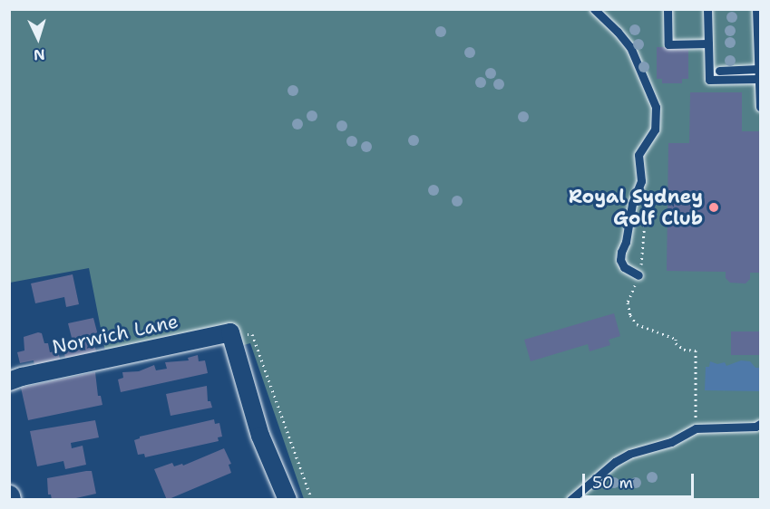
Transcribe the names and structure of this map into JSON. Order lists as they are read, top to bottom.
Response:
{
  "streets": {
    "street": ["Norwich Lane"]
  },
  "places": ["Royal Sydney Golf Club"],
  "scale_bar": "50 m",
  "north": "bottom"
}
